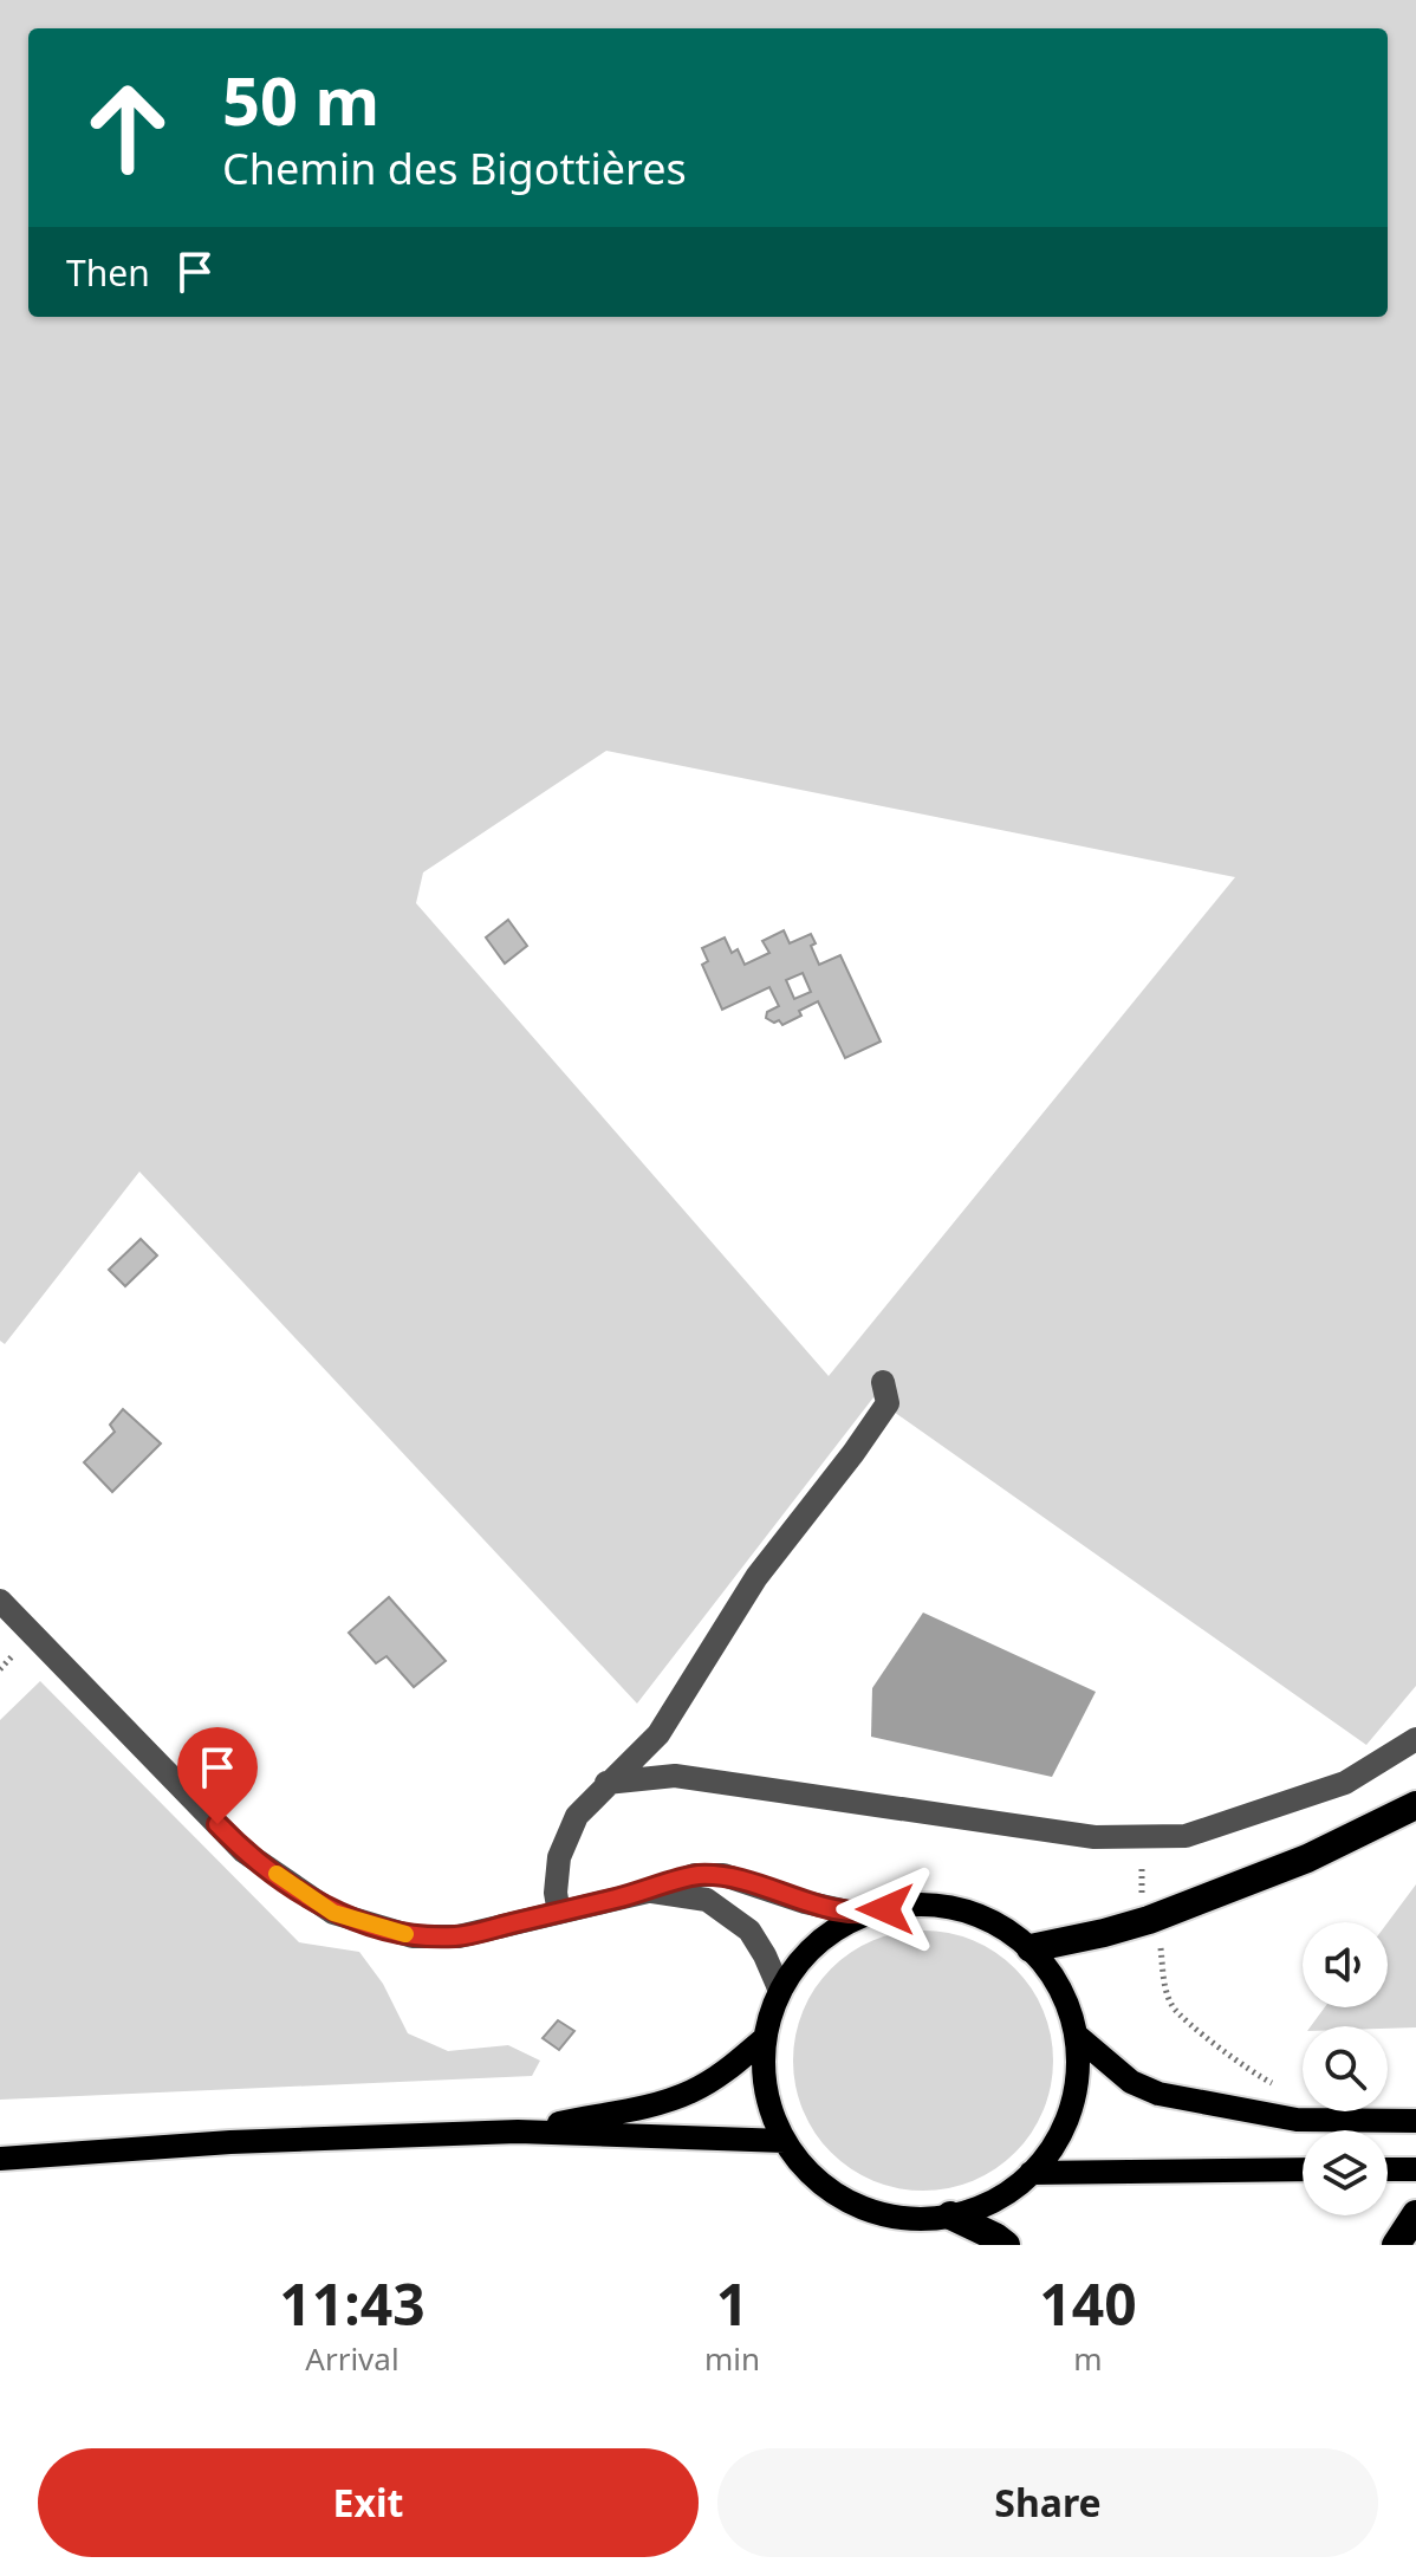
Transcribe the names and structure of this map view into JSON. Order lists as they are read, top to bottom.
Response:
{
  "page": {
    "turn": ["50 m", "Chemin des Bigottières"],
    "then": "Then",
    "eta": [
      "11:43",
      "Arrival",
      "1",
      "min",
      "140",
      "m"
    ],
    "buttons": ["Exit", "Share"]
  }
}
